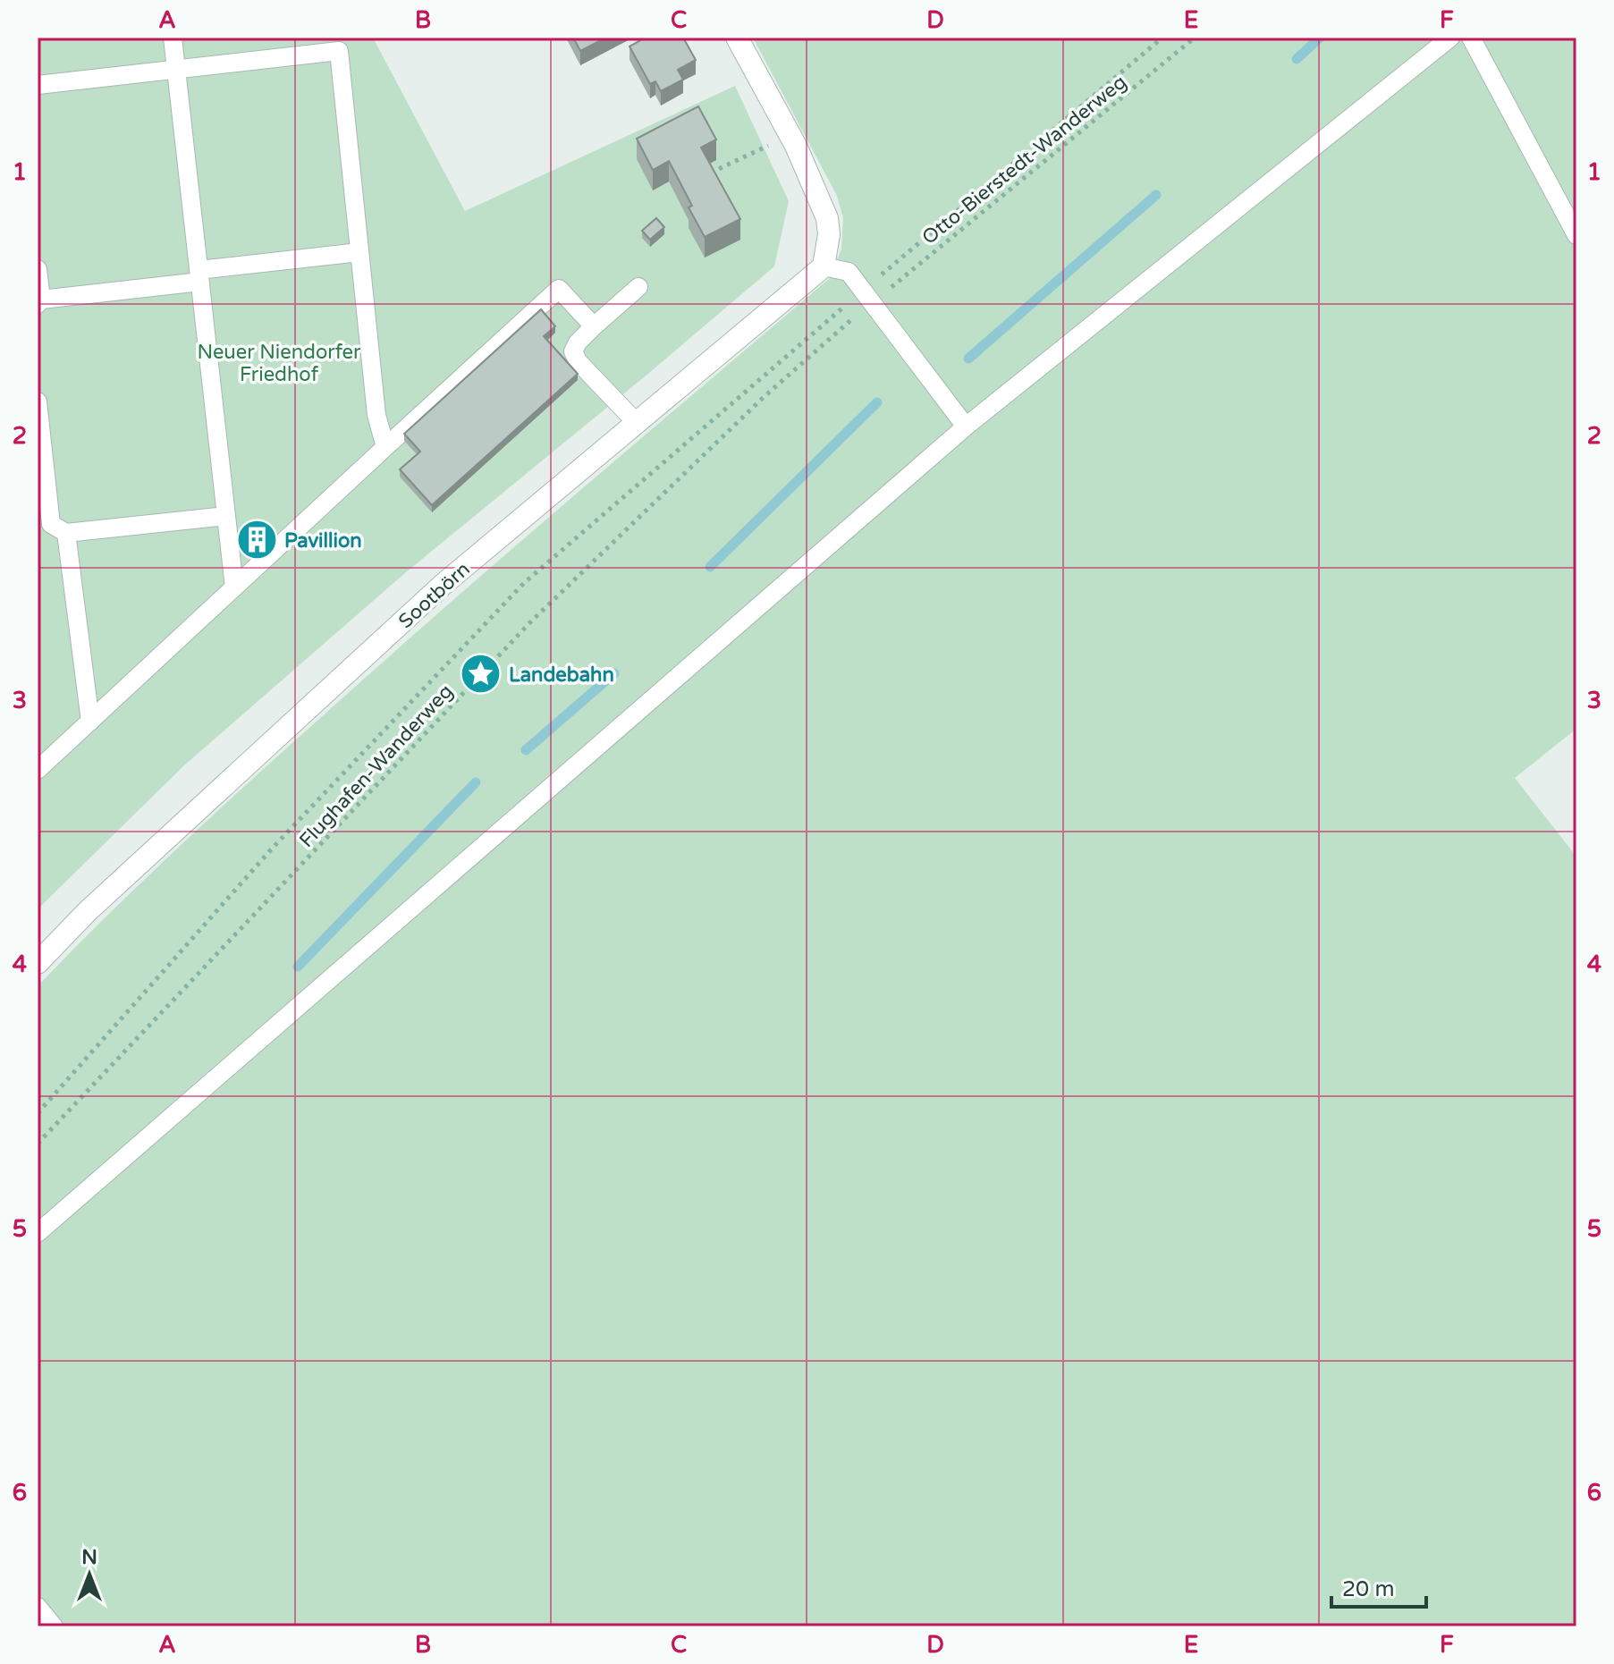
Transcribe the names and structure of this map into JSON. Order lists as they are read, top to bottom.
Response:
{
  "streets": {
    "street": ["Sootbörn"],
    "path": ["Otto-Bierstedt-Wanderweg", "Flughafen-Wanderweg"]
  },
  "crossings": [
    ["Otto-Bierstedt-Wanderweg", "Flughafen-Wanderweg"]
  ],
  "parks": ["Neuer Niendorfer Friedhof"],
  "places": {
    "building": ["Pavillion"],
    "place": ["Landebahn"]
  },
  "scale_bar": "20 m",
  "north": "top",
  "grid": {
    "columns": [
      "A",
      "B",
      "C",
      "D",
      "E",
      "F"
    ],
    "rows": [
      "1",
      "2",
      "3",
      "4",
      "5",
      "6"
    ]
  }
}
